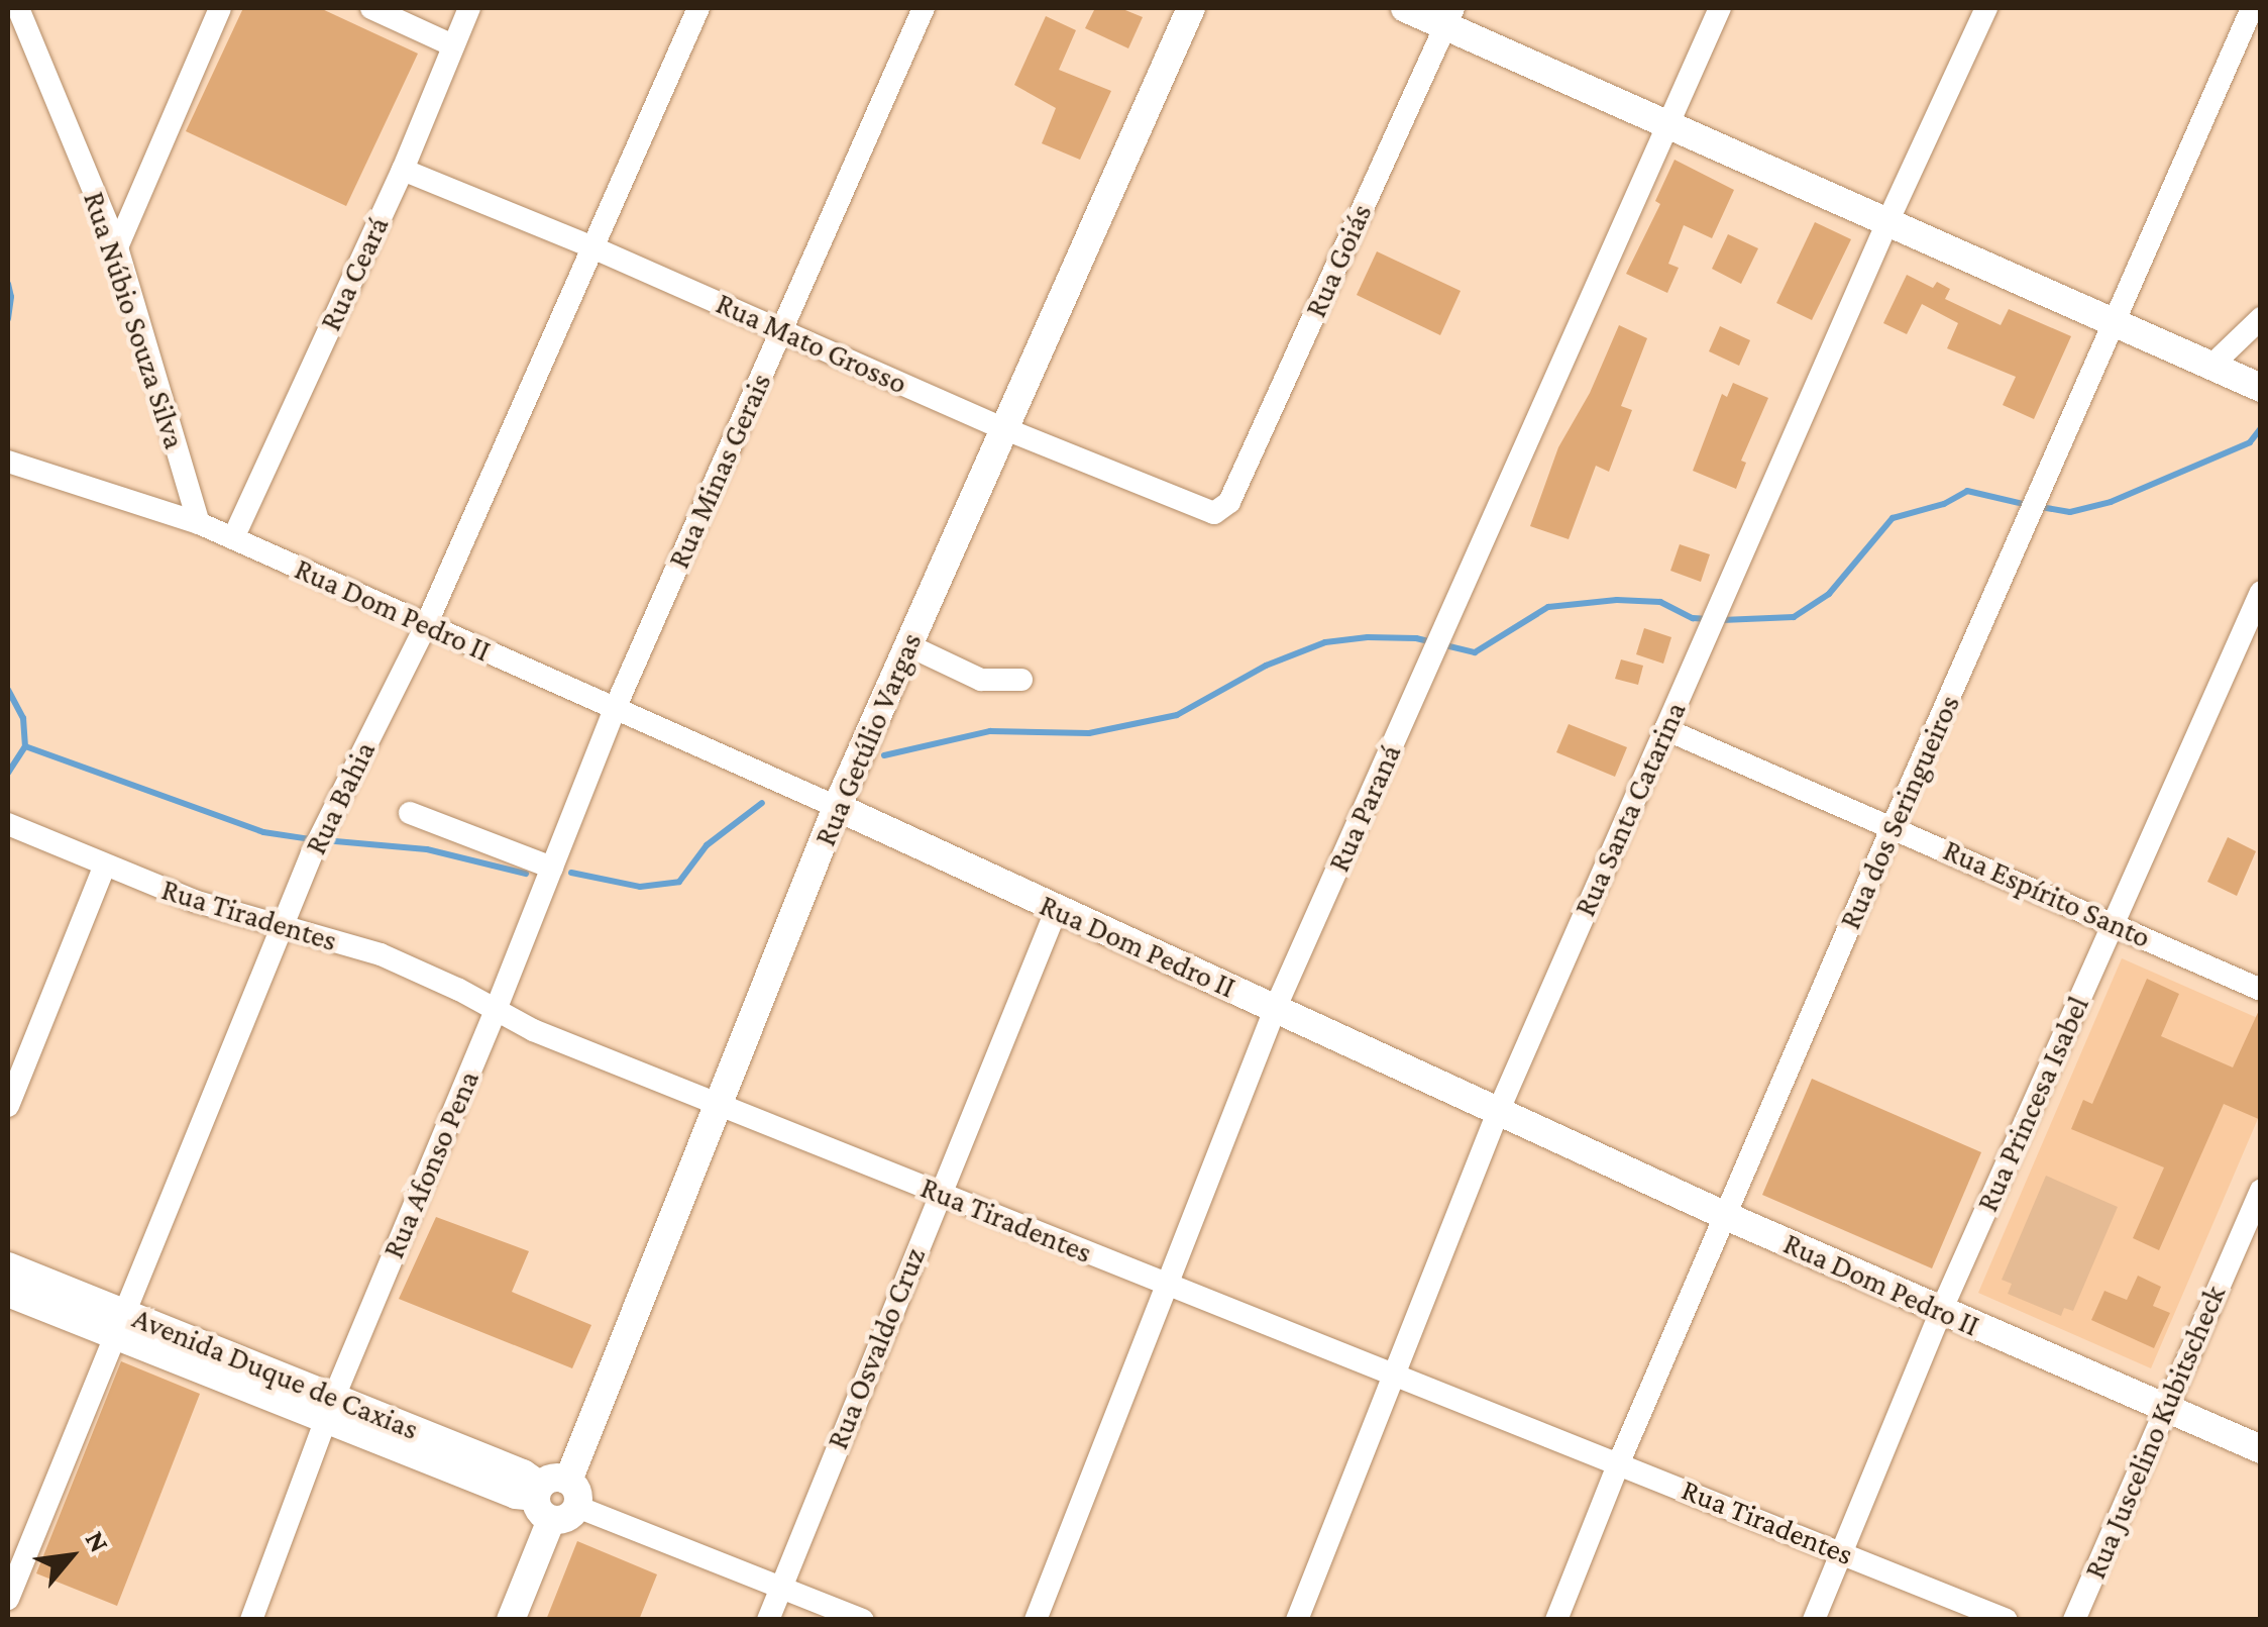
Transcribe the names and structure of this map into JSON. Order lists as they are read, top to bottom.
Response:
{
  "streets": {
    "street": [
      "Rua Goiás",
      "Rua Ceará",
      "Rua Núbio Souza Silva",
      "Rua Mato Grosso",
      "Rua Minas Gerais",
      "Rua Dom Pedro II",
      "Rua Getúlio Vargas",
      "Rua Bahia",
      "Rua Paraná",
      "Rua Santa Catarina",
      "Rua dos Seringueiros",
      "Rua Espírito Santo",
      "Rua Tiradentes",
      "Rua Princesa Isabel",
      "Rua Afonso Pena",
      "Rua Osvaldo Cruz",
      "Avenida Duque de Caxias",
      "Rua Juscelino Kubitscheck"
    ]
  },
  "crossings": [
    ["Rua Goiás", "Rua Mato Grosso"],
    ["Rua Ceará", "Rua Mato Grosso"],
    ["Rua Ceará", "Rua Dom Pedro II"],
    ["Rua Núbio Souza Silva", "Rua Dom Pedro II"],
    ["Rua Mato Grosso", "Rua Minas Gerais"],
    ["Rua Mato Grosso", "Rua Getúlio Vargas"],
    ["Rua Mato Grosso", "Rua Bahia"],
    ["Rua Minas Gerais", "Rua Dom Pedro II"],
    ["Rua Minas Gerais", "Rua Afonso Pena"],
    ["Rua Dom Pedro II", "Rua Getúlio Vargas"],
    ["Rua Dom Pedro II", "Rua Bahia"],
    ["Rua Dom Pedro II", "Rua Paraná"],
    ["Rua Dom Pedro II", "Rua Santa Catarina"],
    ["Rua Dom Pedro II", "Rua dos Seringueiros"],
    ["Rua Dom Pedro II", "Rua Princesa Isabel"],
    ["Rua Dom Pedro II", "Rua Afonso Pena"],
    ["Rua Dom Pedro II", "Rua Osvaldo Cruz"],
    ["Rua Dom Pedro II", "Rua Juscelino Kubitscheck"],
    ["Rua Getúlio Vargas", "Rua Tiradentes"],
    ["Rua Getúlio Vargas", "Avenida Duque de Caxias"],
    ["Rua Bahia", "Rua Tiradentes"],
    ["Rua Bahia", "Avenida Duque de Caxias"],
    ["Rua Paraná", "Rua Tiradentes"],
    ["Rua Santa Catarina", "Rua Espírito Santo"],
    ["Rua Santa Catarina", "Rua Tiradentes"],
    ["Rua dos Seringueiros", "Rua Espírito Santo"],
    ["Rua dos Seringueiros", "Rua Tiradentes"],
    ["Rua Espírito Santo", "Rua Princesa Isabel"],
    ["Rua Tiradentes", "Rua Princesa Isabel"],
    ["Rua Tiradentes", "Rua Afonso Pena"],
    ["Rua Tiradentes", "Rua Osvaldo Cruz"],
    ["Rua Afonso Pena", "Avenida Duque de Caxias"],
    ["Rua Osvaldo Cruz", "Avenida Duque de Caxias"]
  ],
  "north": "top right"
}
